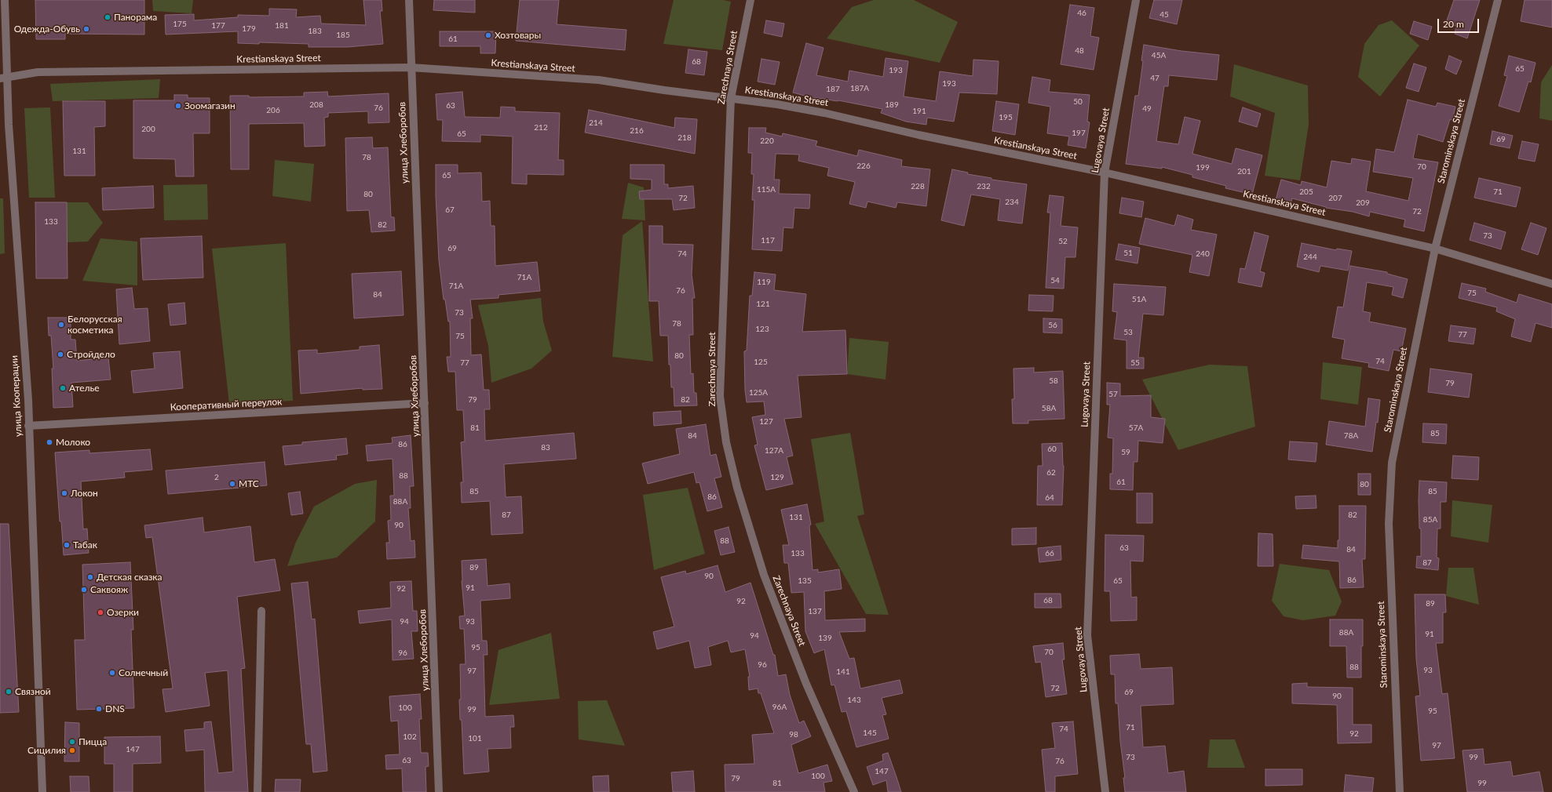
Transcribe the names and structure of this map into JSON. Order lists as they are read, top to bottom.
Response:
{
  "streets": {
    "street": [
      "Krestianskaya Street",
      "Zarechnaya Street",
      "Lugovaya Street",
      "Starominskaya Street",
      "улица Хлеборобов",
      "улица Кооперации",
      "Кооперативный переулок"
    ]
  },
  "crossings": [
    ["Krestianskaya Street", "Zarechnaya Street"],
    ["Krestianskaya Street", "Lugovaya Street"],
    ["Krestianskaya Street", "Starominskaya Street"],
    ["Krestianskaya Street", "улица Хлеборобов"],
    ["Krestianskaya Street", "улица Кооперации"],
    ["улица Хлеборобов", "Кооперативный переулок"],
    ["улица Кооперации", "Кооперативный переулок"]
  ],
  "places": [
    "Панорама",
    "Одежда-Обувь",
    "Хозтовары",
    "Зоомагазин",
    "Белорусская косметика",
    "Стройдело",
    "Ателье",
    "Молоко",
    "МТС",
    "Локон",
    "Табак",
    "Детская сказка",
    "Саквояж",
    "Озерки",
    "Солнечный",
    "Связной",
    "DNS",
    "Пицца",
    "Сицилия"
  ],
  "house_numbers": [
    "46",
    "45",
    "175",
    "177",
    "181",
    "179",
    "183",
    "185",
    "61",
    "48",
    "45А",
    "68",
    "65",
    "193",
    "47",
    "193",
    "187А",
    "187",
    "50",
    "208",
    "189",
    "63",
    "76",
    "49",
    "206",
    "191",
    "195",
    "214",
    "212",
    "200",
    "216",
    "197",
    "65",
    "218",
    "69",
    "220",
    "131",
    "78",
    "226",
    "70",
    "199",
    "201",
    "65",
    "228",
    "232",
    "115А",
    "205",
    "71",
    "80",
    "72",
    "207",
    "234",
    "209",
    "67",
    "72",
    "133",
    "82",
    "73",
    "117",
    "52",
    "69",
    "51",
    "74",
    "240",
    "244",
    "71А",
    "54",
    "119",
    "71А",
    "76",
    "75",
    "84",
    "51А",
    "121",
    "73",
    "78",
    "56",
    "123",
    "53",
    "77",
    "75",
    "80",
    "74",
    "125",
    "77",
    "55",
    "58",
    "79",
    "125А",
    "57",
    "79",
    "82",
    "58А",
    "127",
    "81",
    "57А",
    "85",
    "84",
    "78А",
    "86",
    "83",
    "60",
    "127А",
    "59",
    "62",
    "88",
    "2",
    "129",
    "61",
    "80",
    "85",
    "85",
    "86",
    "64",
    "88А",
    "87",
    "82",
    "131",
    "85А",
    "90",
    "88",
    "63",
    "84",
    "133",
    "66",
    "87",
    "89",
    "90",
    "86",
    "135",
    "65",
    "91",
    "92",
    "68",
    "92",
    "89",
    "137",
    "94",
    "93",
    "88А",
    "91",
    "94",
    "139",
    "95",
    "70",
    "96",
    "96",
    "88",
    "93",
    "97",
    "141",
    "72",
    "69",
    "90",
    "143",
    "96А",
    "100",
    "99",
    "95",
    "71",
    "74",
    "145",
    "92",
    "98",
    "102",
    "101",
    "97",
    "147",
    "73",
    "99",
    "63",
    "76",
    "147",
    "100",
    "79",
    "81",
    "99"
  ],
  "scale_bar": "20 m"
}
